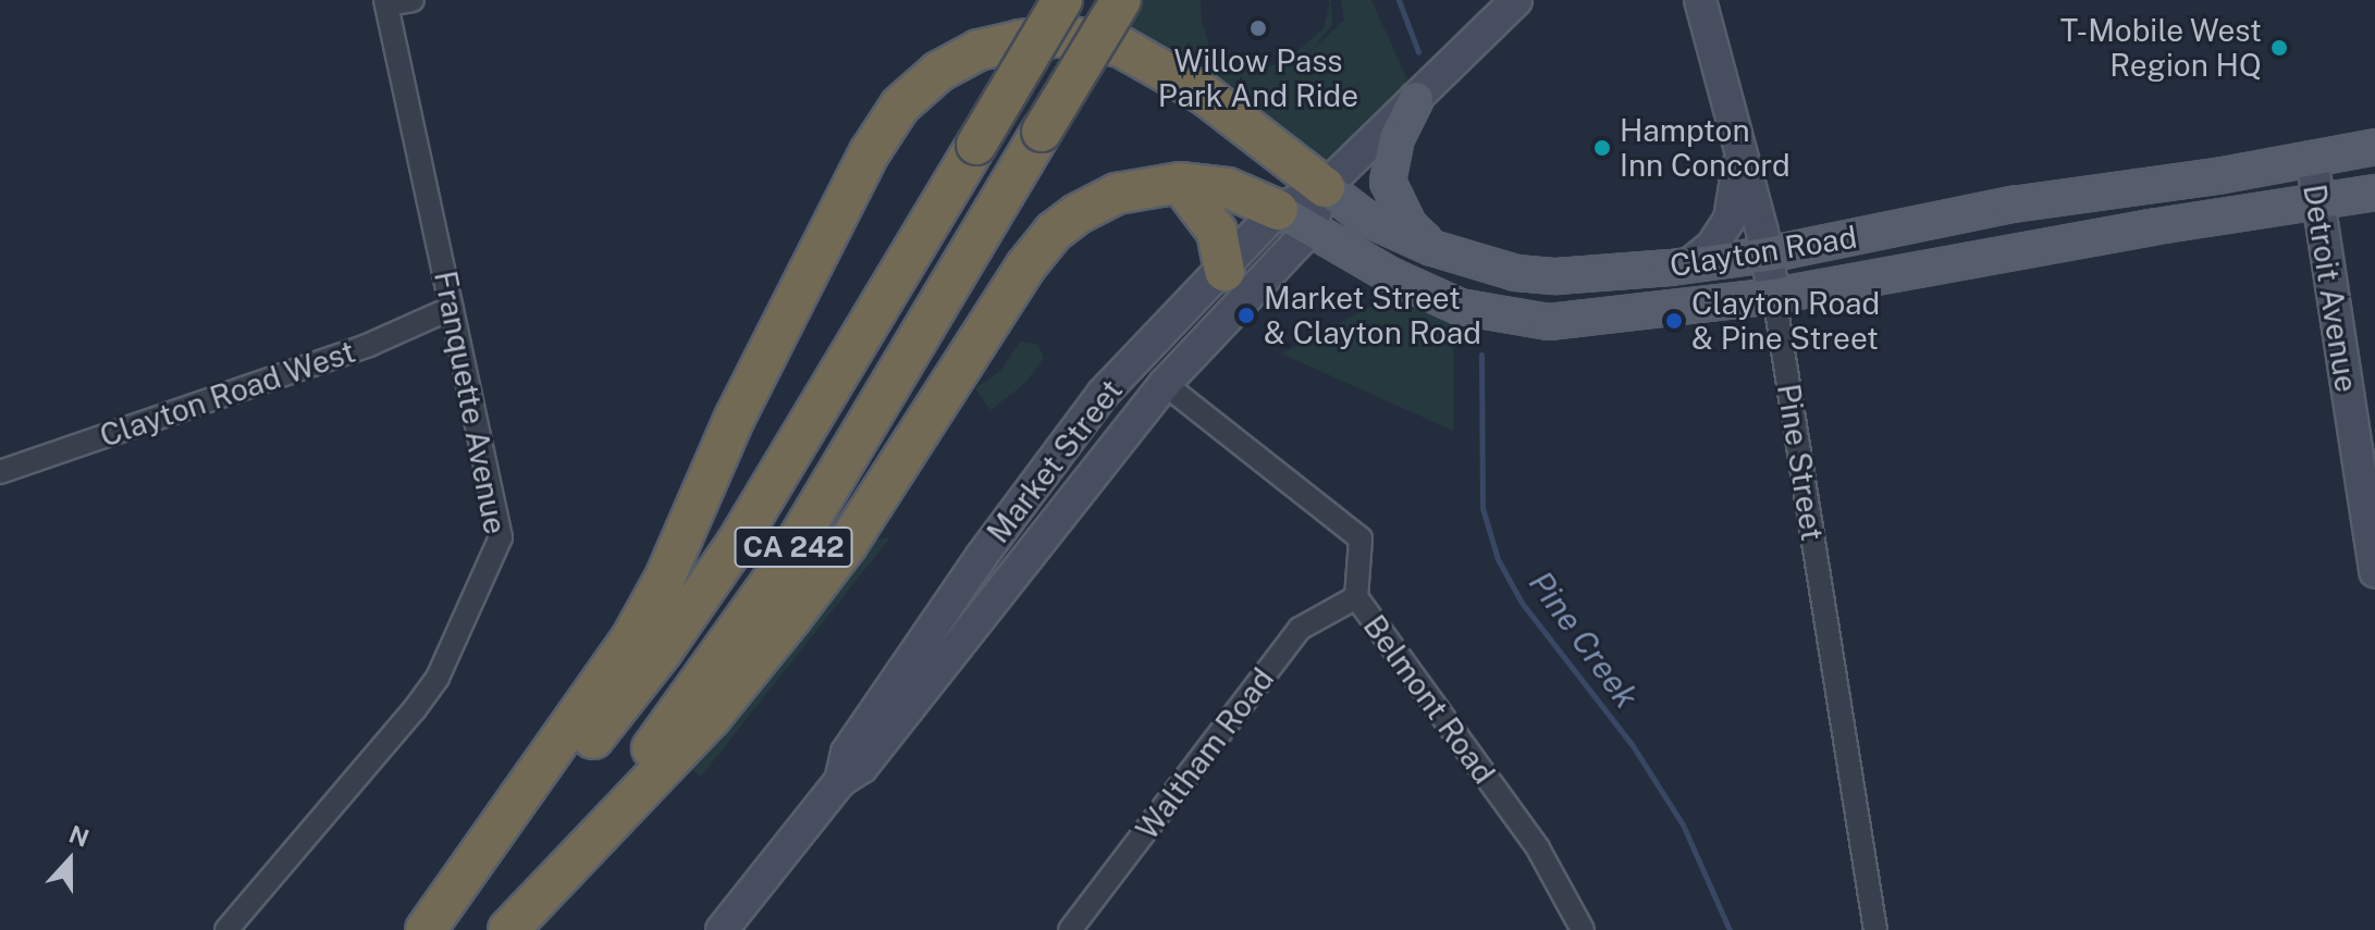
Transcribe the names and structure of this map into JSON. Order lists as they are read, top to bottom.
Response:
{
  "streets": {
    "highway": ["CA 242"],
    "main road": ["Clayton Road"],
    "street": [
      "Detroit Avenue",
      "Clayton Road West",
      "Franquette Avenue",
      "Market Street",
      "Pine Street",
      "Belmont Road",
      "Waltham Road"
    ]
  },
  "crossings": [
    ["Clayton Road", "Detroit Avenue"],
    ["Clayton Road", "Market Street"],
    ["Clayton Road", "Pine Street"],
    ["Clayton Road West", "Franquette Avenue"],
    ["Market Street", "Belmont Road"],
    ["Belmont Road", "Waltham Road"]
  ],
  "water": ["Pine Creek"],
  "places": [
    "Willow Pass Park And Ride",
    "T-Mobile West Region HQ",
    "Hampton Inn Concord",
    "Market Street & Clayton Road",
    "Clayton Road & Pine Street"
  ],
  "north": "top"
}
